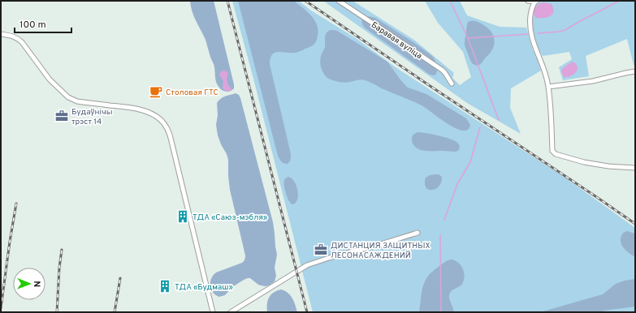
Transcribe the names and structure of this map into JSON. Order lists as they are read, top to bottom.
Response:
{
  "streets": {
    "street": ["Баравая вуліца"]
  },
  "places": {
    "cafe": ["Столовая ГТС"],
    "office": ["Будаўнічы трэст 14", "ДИСТАНЦИЯ ЗАЩИТНЫХ ЛЕСОНАСАЖДЕНИЙ"],
    "building": ["ТДА «Саюз-мэбля»", "ТДА «Будмаш»"]
  },
  "scale_bar": "100 m",
  "north": "right"
}
